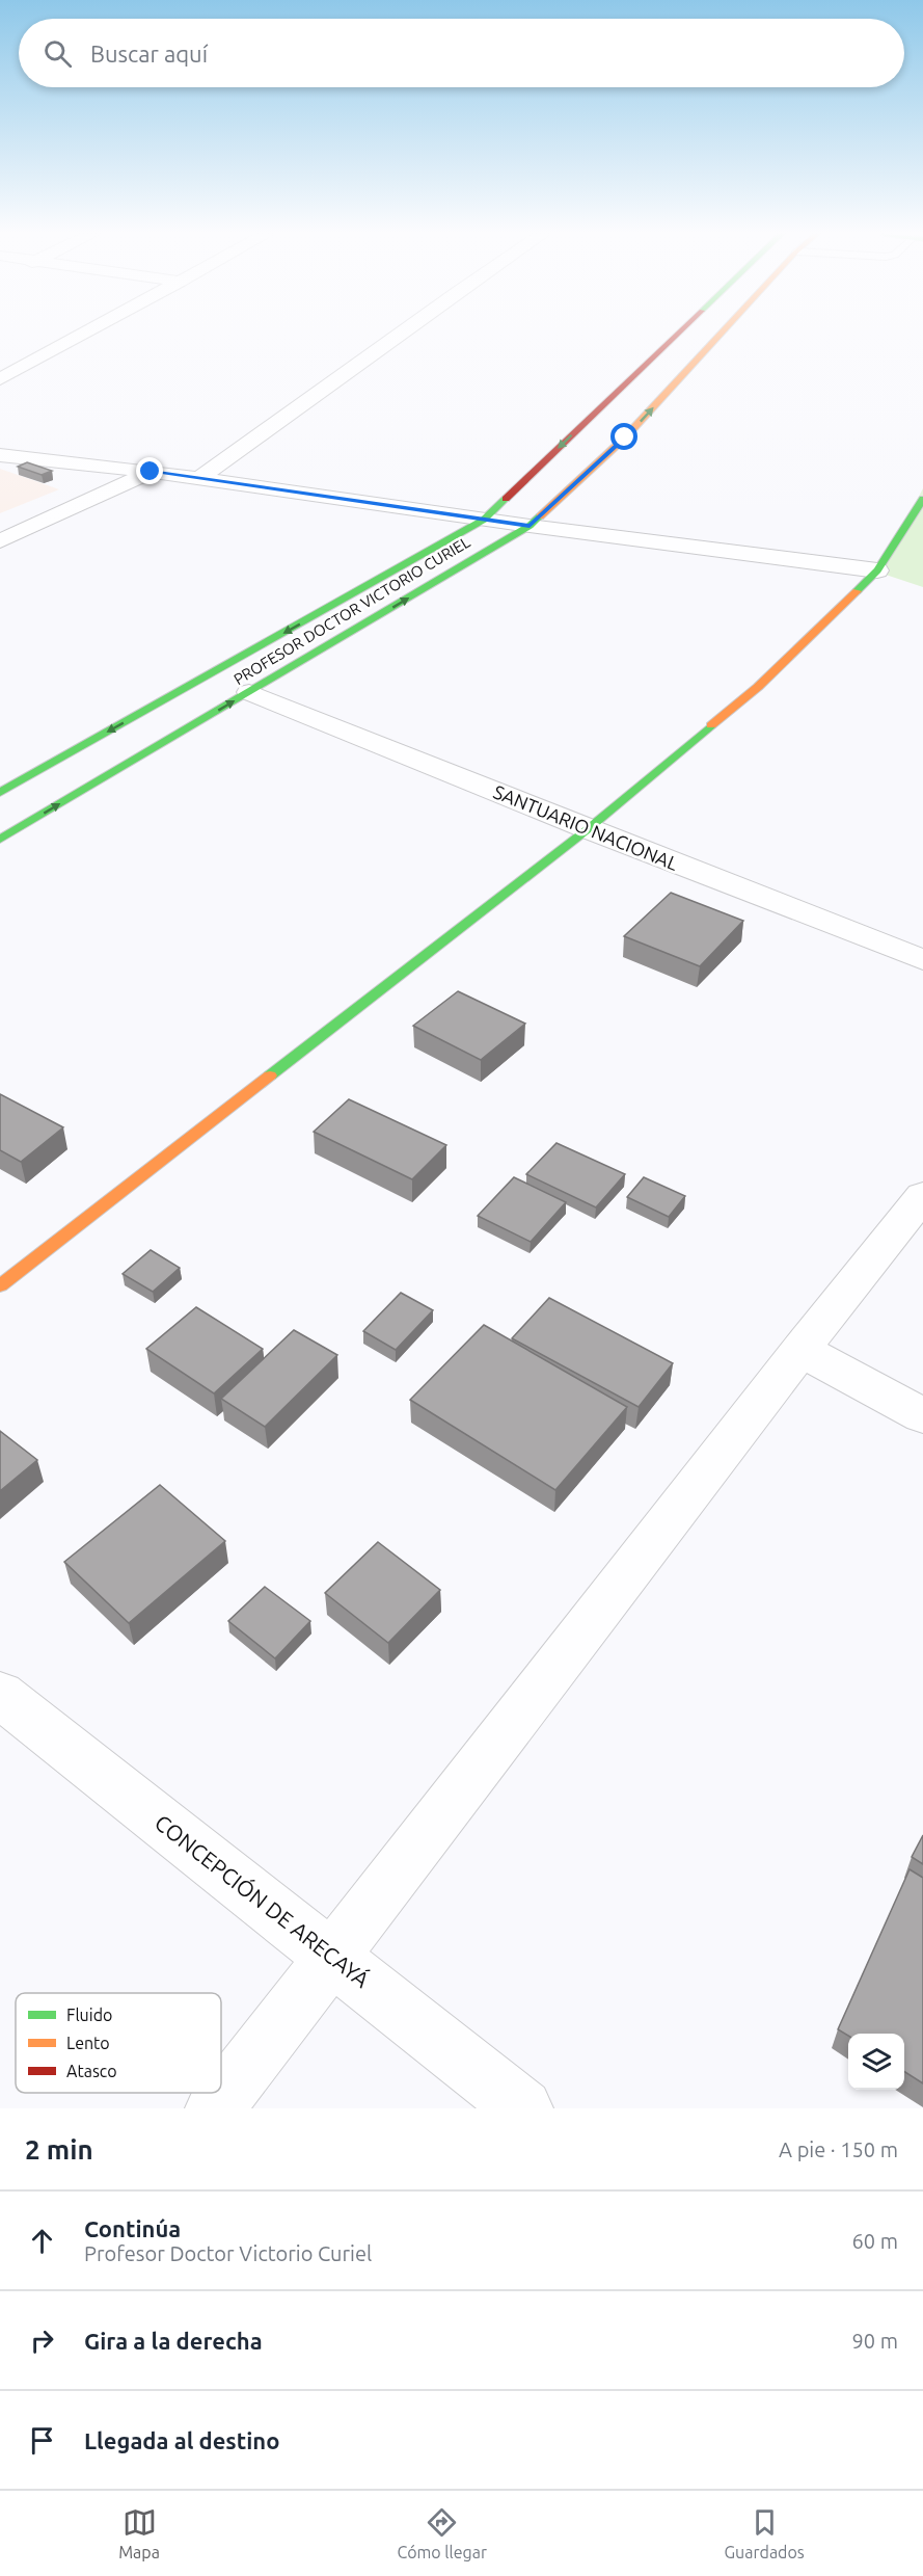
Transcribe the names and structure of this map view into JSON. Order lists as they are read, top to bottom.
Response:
{
  "streets": {
    "main road": ["PROFESOR DOCTOR VICTORIO CURIEL"],
    "street": ["SANTUARIO NACIONAL", "CONCEPCIÓN DE ARECAYÁ"]
  },
  "crossings": [
    ["PROFESOR DOCTOR VICTORIO CURIEL", "SANTUARIO NACIONAL"]
  ],
  "legend": ["Fluido", "Lento", "Atasco"],
  "page": {
    "search": "Buscar aquí",
    "heading": ["2 min", "A pie · 150 m"],
    "list": [
      ["Continúa", "Profesor Doctor Victorio Curiel", "60 m"],
      ["Gira a la derecha", "90 m"],
      "Llegada al destino"
    ],
    "nav": ["Mapa", "Cómo llegar", "Guardados"]
  }
}
